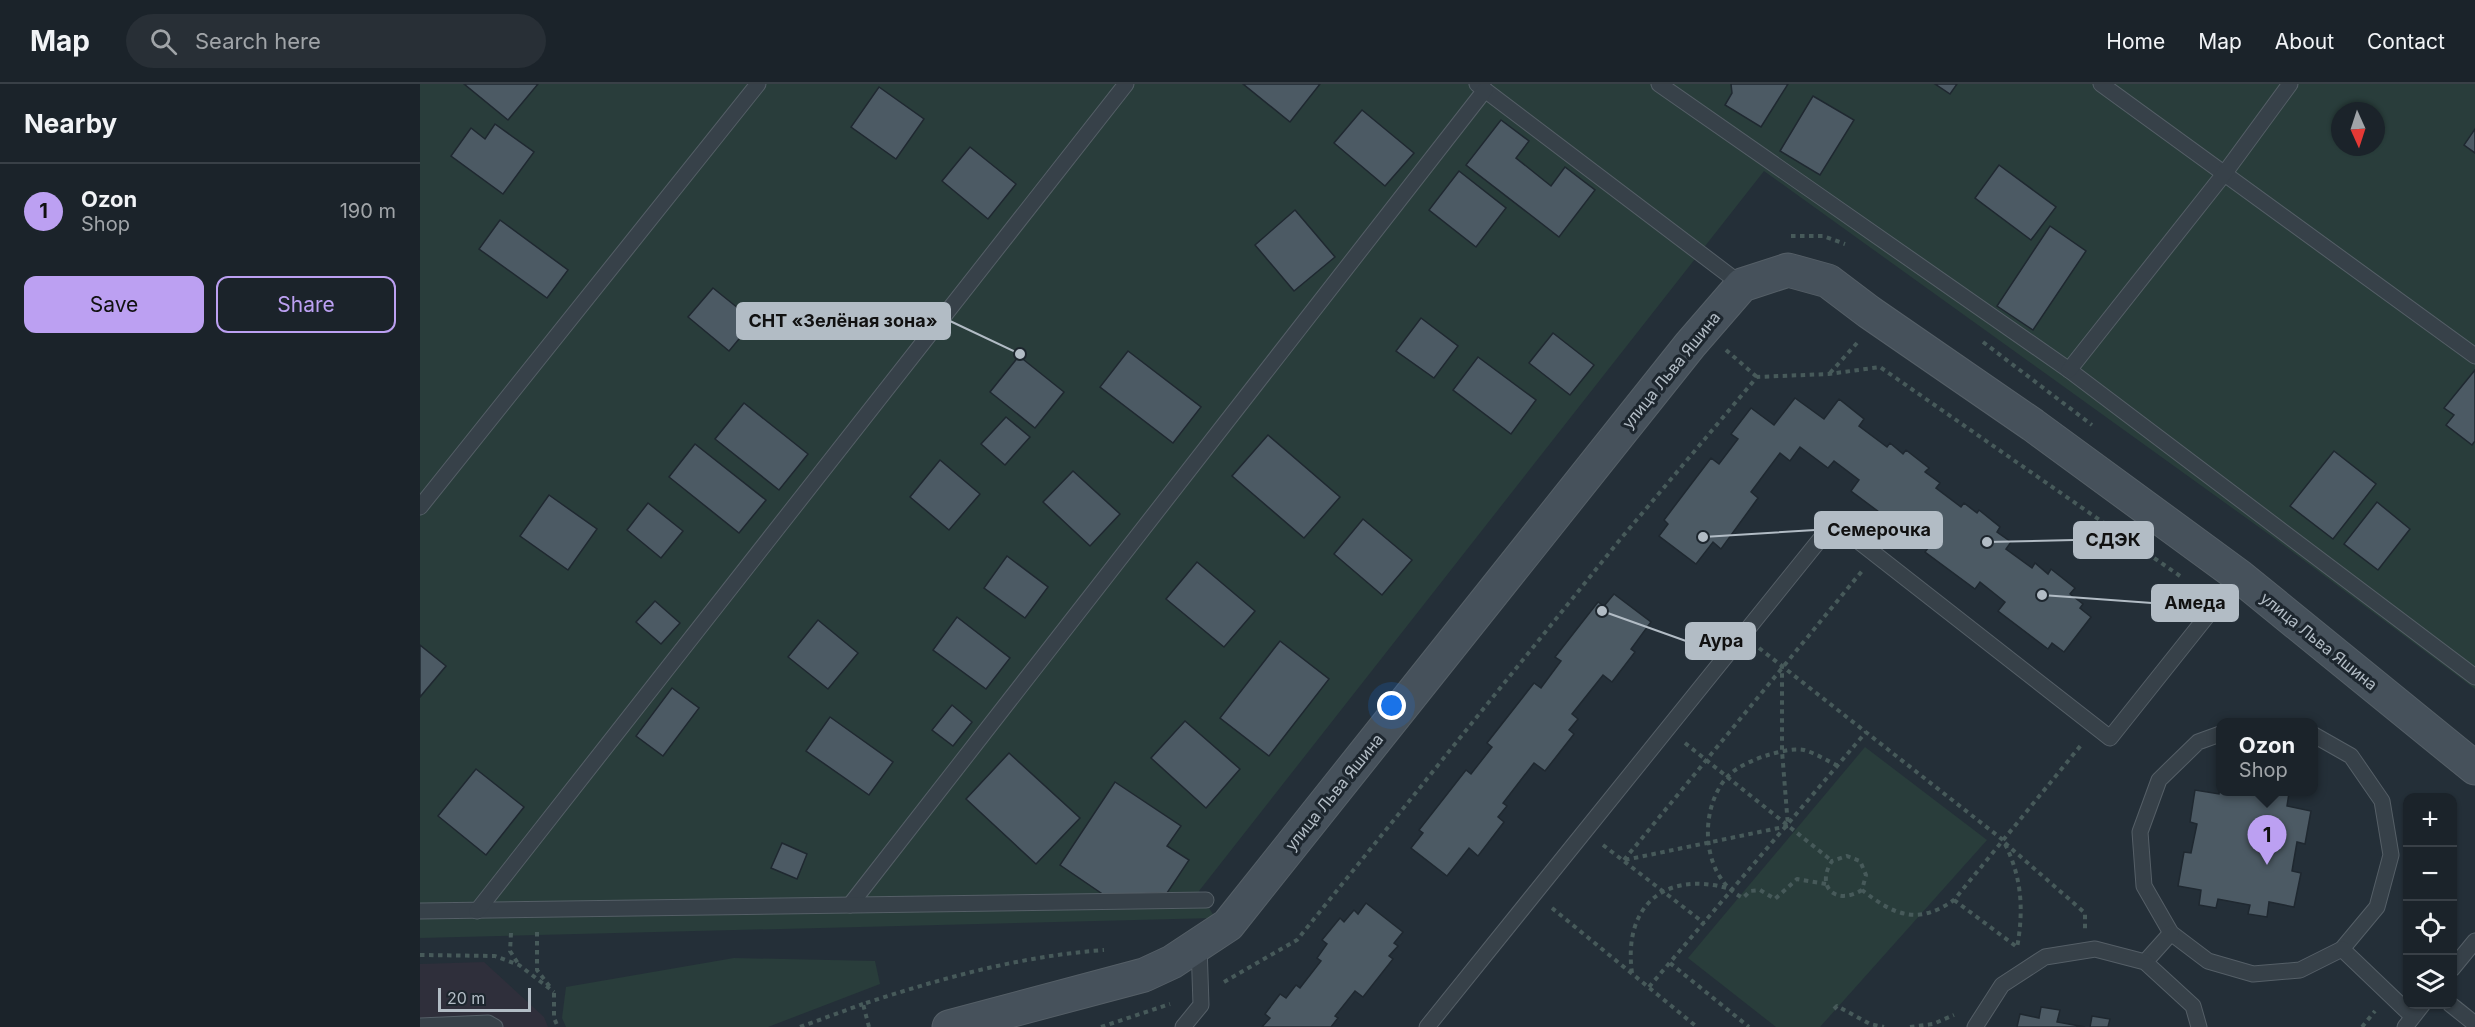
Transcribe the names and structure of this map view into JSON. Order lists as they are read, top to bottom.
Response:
{
  "streets": {
    "street": ["улица Льва Яшина"]
  },
  "places": [
    "СНТ «Зелёная зона»",
    "Семерочка",
    "СДЭК",
    "Амеда",
    "Аура"
  ],
  "scale_bar": "20 m",
  "north": "bottom",
  "page": {
    "header": "Map",
    "search": "Search here",
    "nav": [
      "Home",
      "Map",
      "About",
      "Contact"
    ],
    "heading": "Nearby",
    "list": [
      {
        "mark": "1",
        "name": "Ozon",
        "note": "Shop",
        "value": "190 m"
      }
    ],
    "buttons": ["Save", "Share"],
    "popup": ["Ozon", "Shop"],
    "map_buttons": ["+", "−"],
    "pins": "1",
    "scale": "20 m"
  }
}
